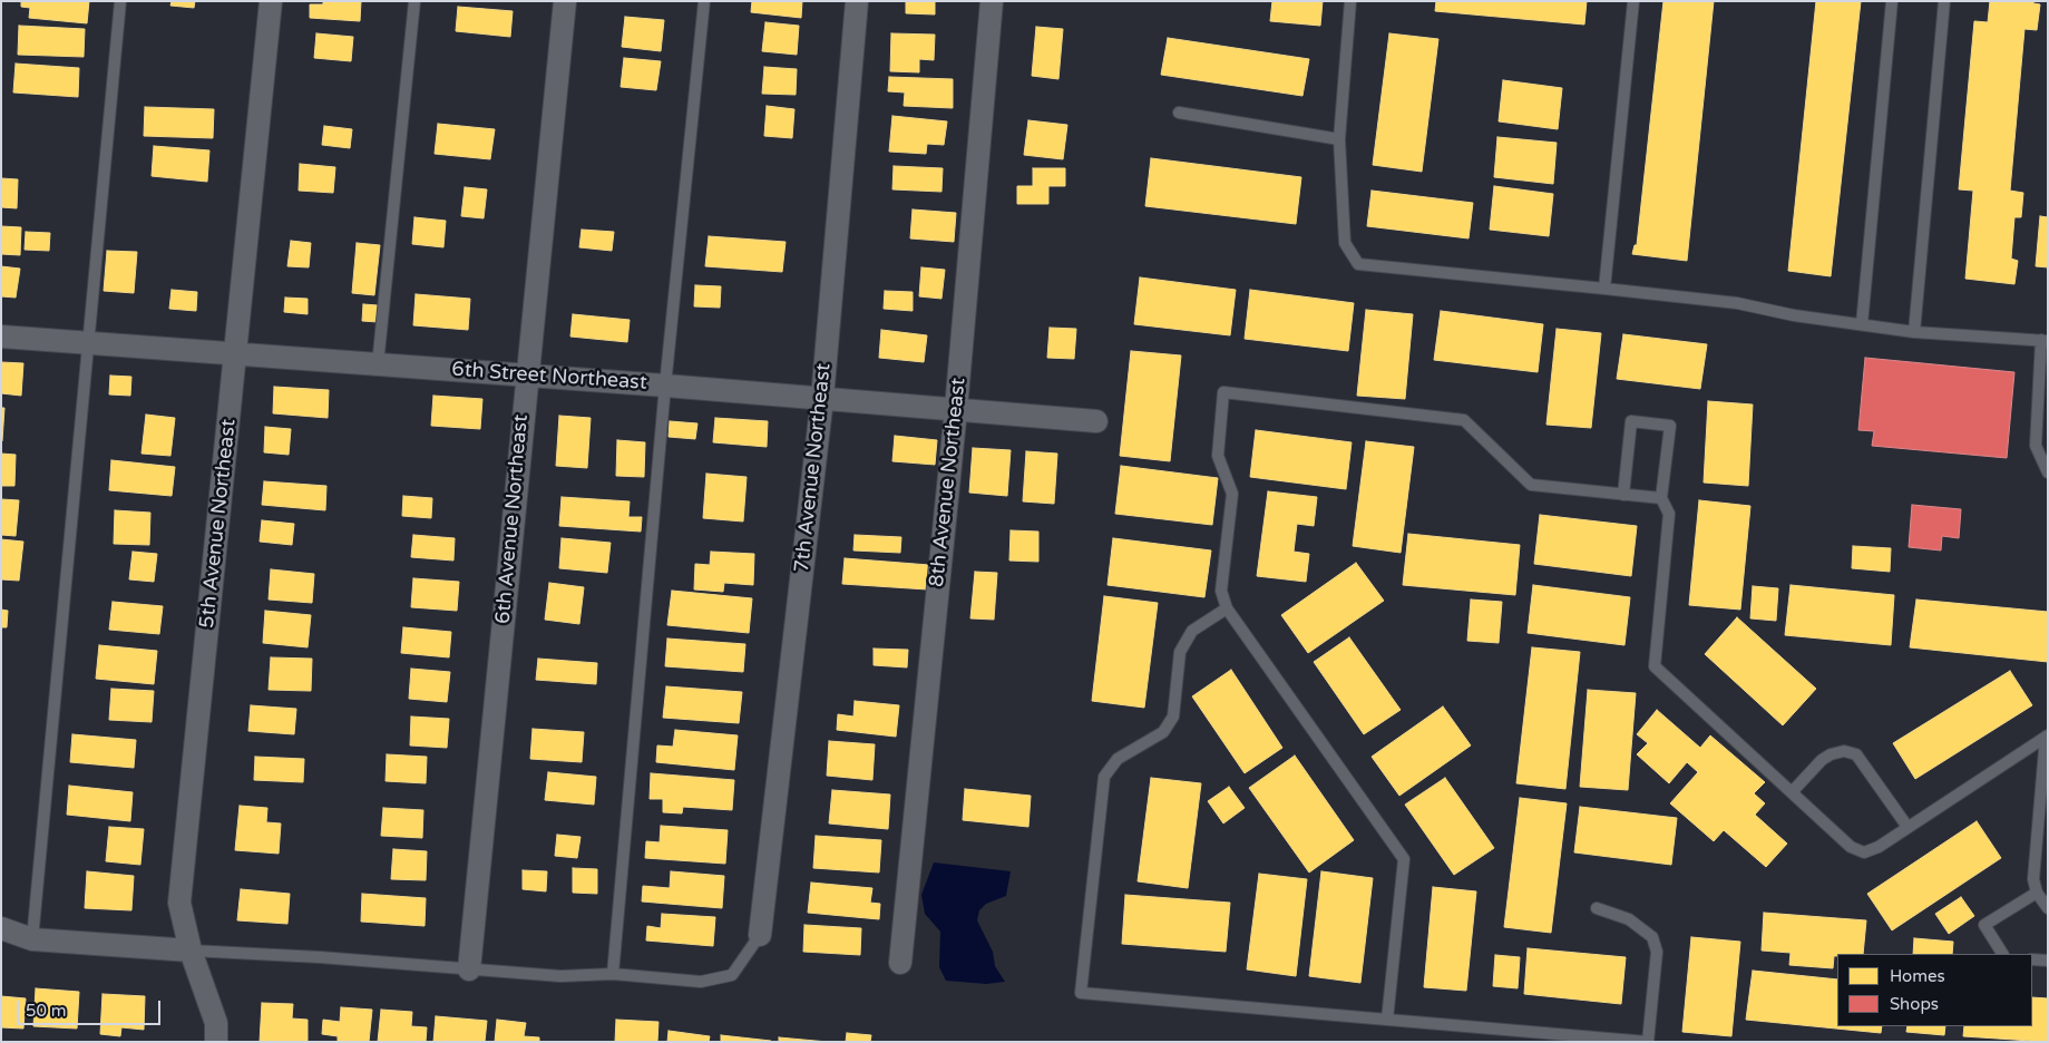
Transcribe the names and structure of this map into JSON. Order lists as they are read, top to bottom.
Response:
{
  "streets": {
    "street": [
      "6th Street Northeast",
      "7th Avenue Northeast",
      "8th Avenue Northeast",
      "6th Avenue Northeast",
      "5th Avenue Northeast"
    ]
  },
  "crossings": [
    ["6th Street Northeast", "7th Avenue Northeast"],
    ["6th Street Northeast", "8th Avenue Northeast"],
    ["6th Street Northeast", "6th Avenue Northeast"],
    ["6th Street Northeast", "5th Avenue Northeast"]
  ],
  "legend": ["Homes", "Shops"],
  "scale_bar": "50 m"
}
